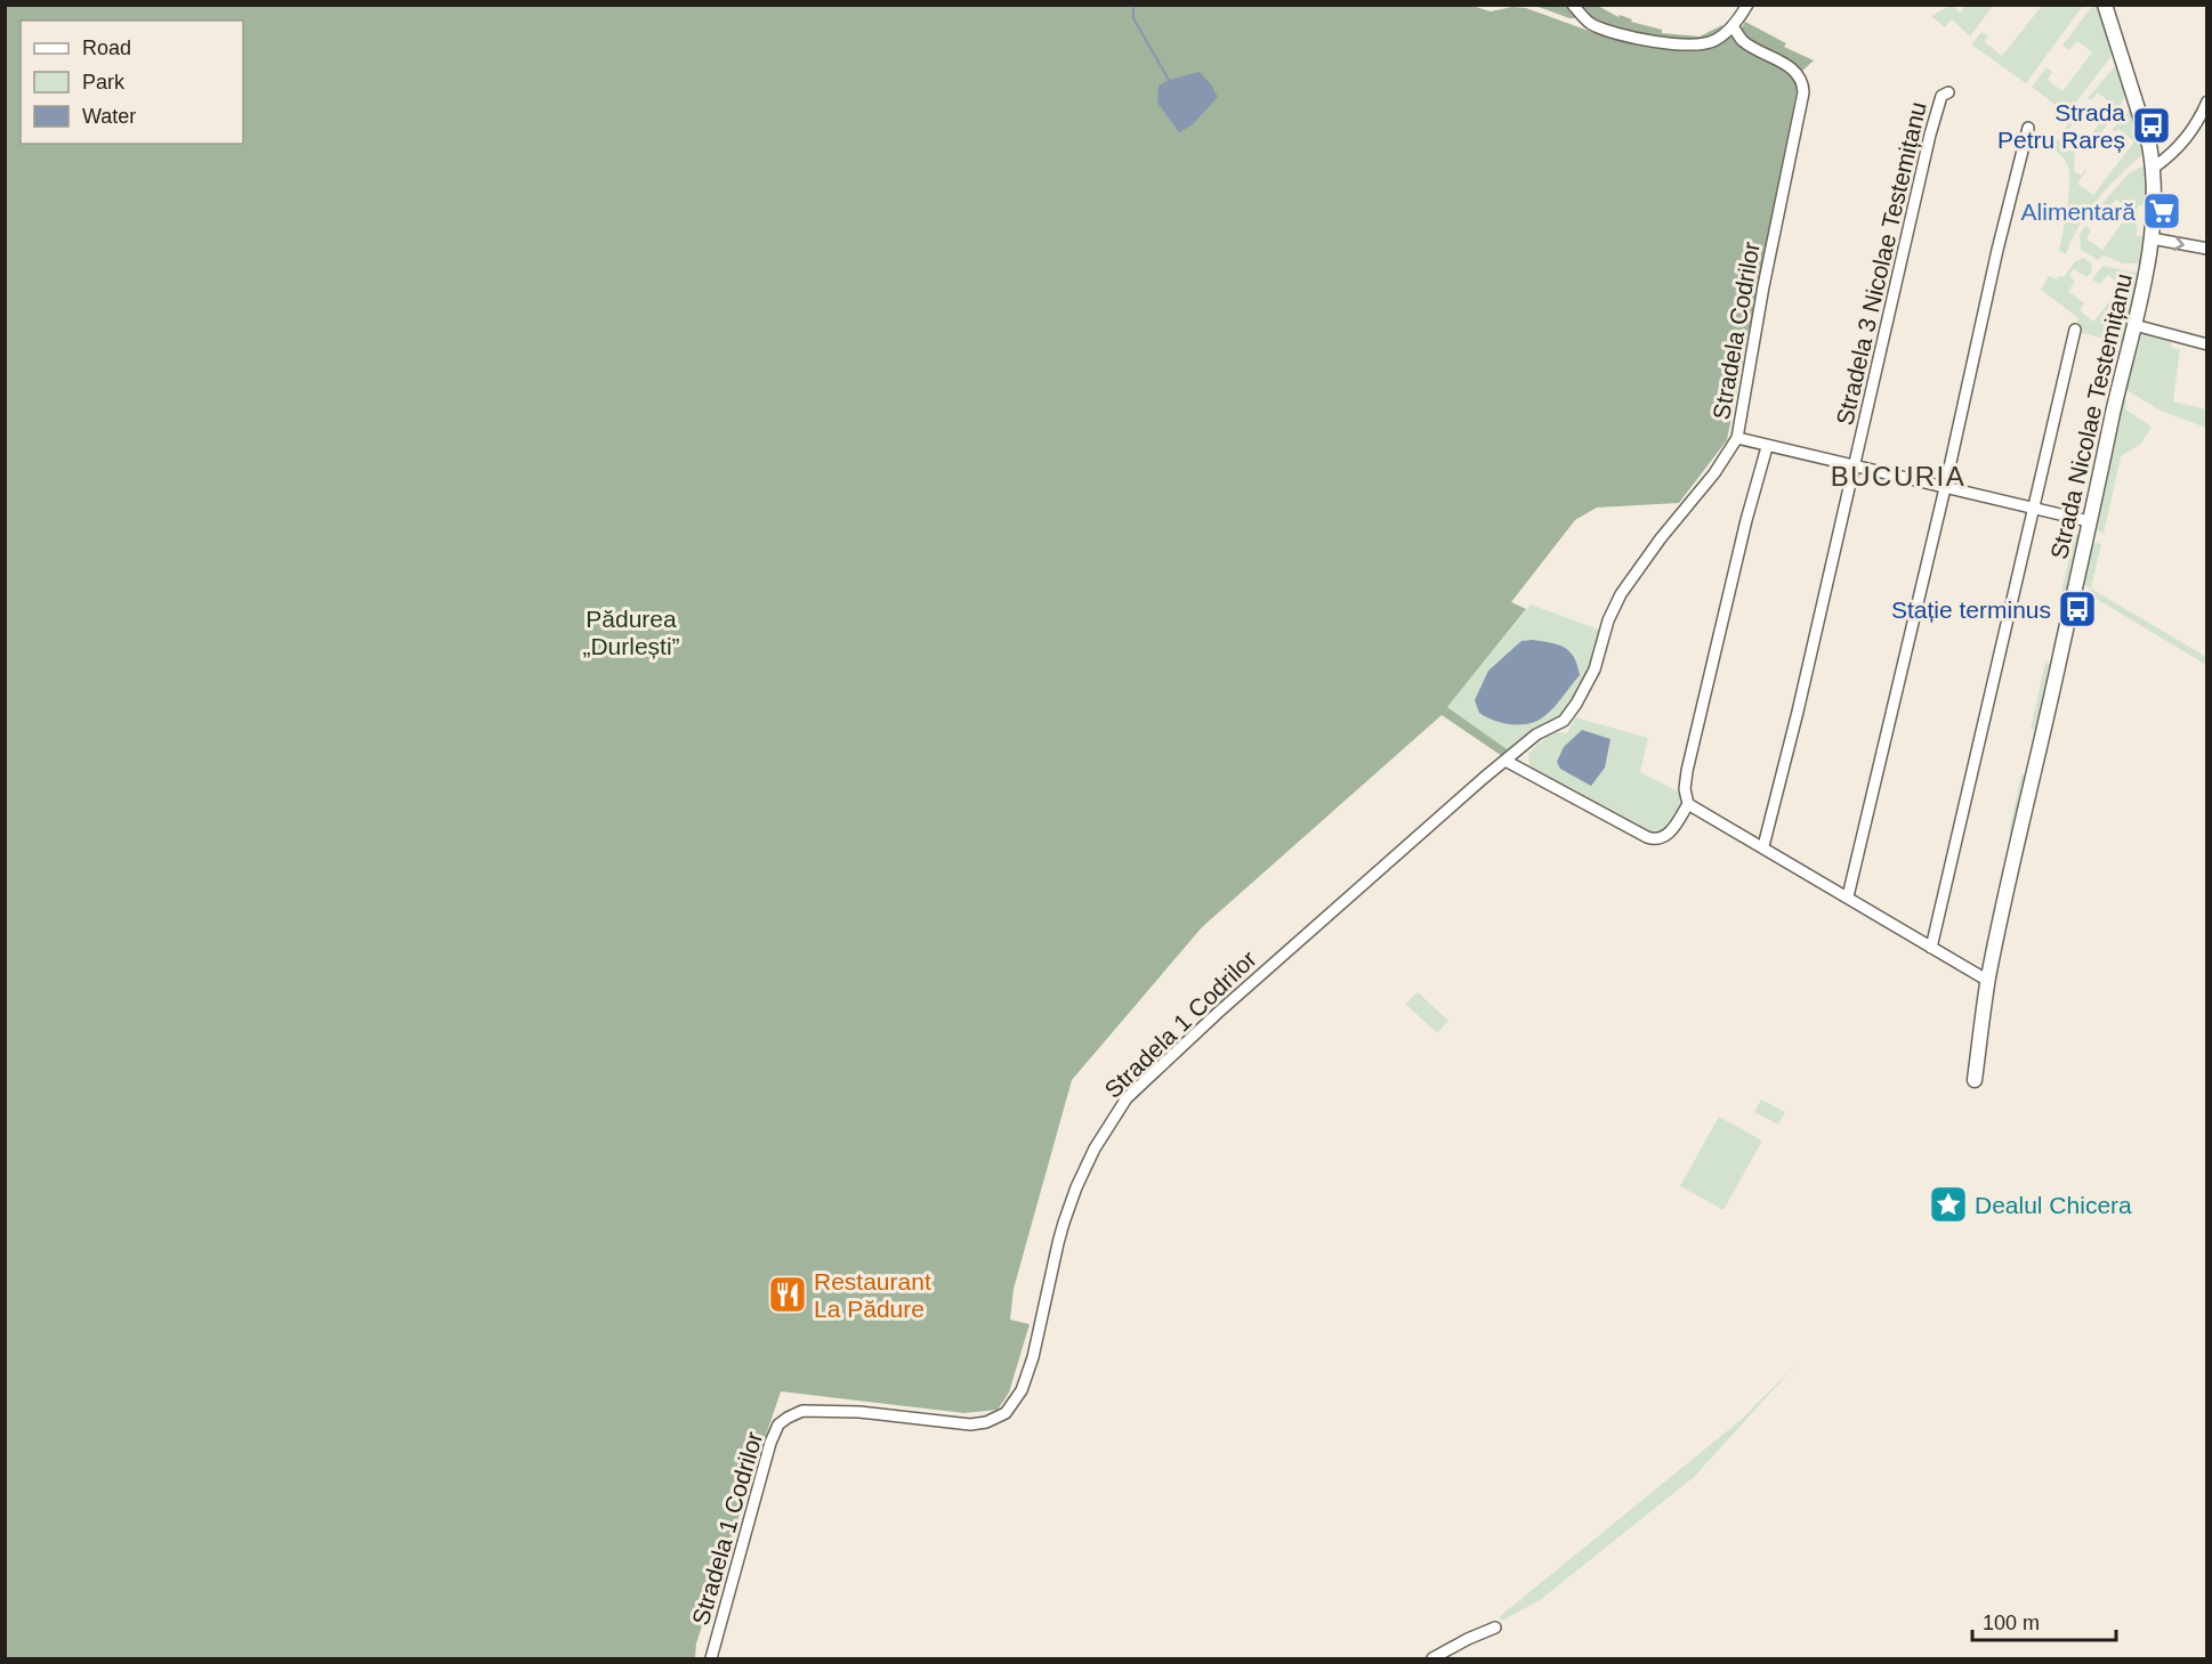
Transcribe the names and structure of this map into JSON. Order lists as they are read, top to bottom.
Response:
{
  "streets": {
    "street": [
      "Stradela 3 Nicolae Testemițanu",
      "Stradela Codrilor",
      "Strada Nicolae Testemițanu",
      "Stradela 1 Codrilor"
    ]
  },
  "crossings": [
    ["Stradela Codrilor", "Stradela 1 Codrilor"]
  ],
  "districts": ["BUCURIA"],
  "parks": ["Pădurea „Durlești”"],
  "places": {
    "bus stop": ["Strada Petru Rareș", "Stație terminus"],
    "supermarket": ["Alimentară"],
    "place": ["Dealul Chicera"],
    "restaurant": ["Restaurant La Pădure"]
  },
  "legend": ["Road", "Park", "Water"],
  "scale_bar": "100 m"
}
